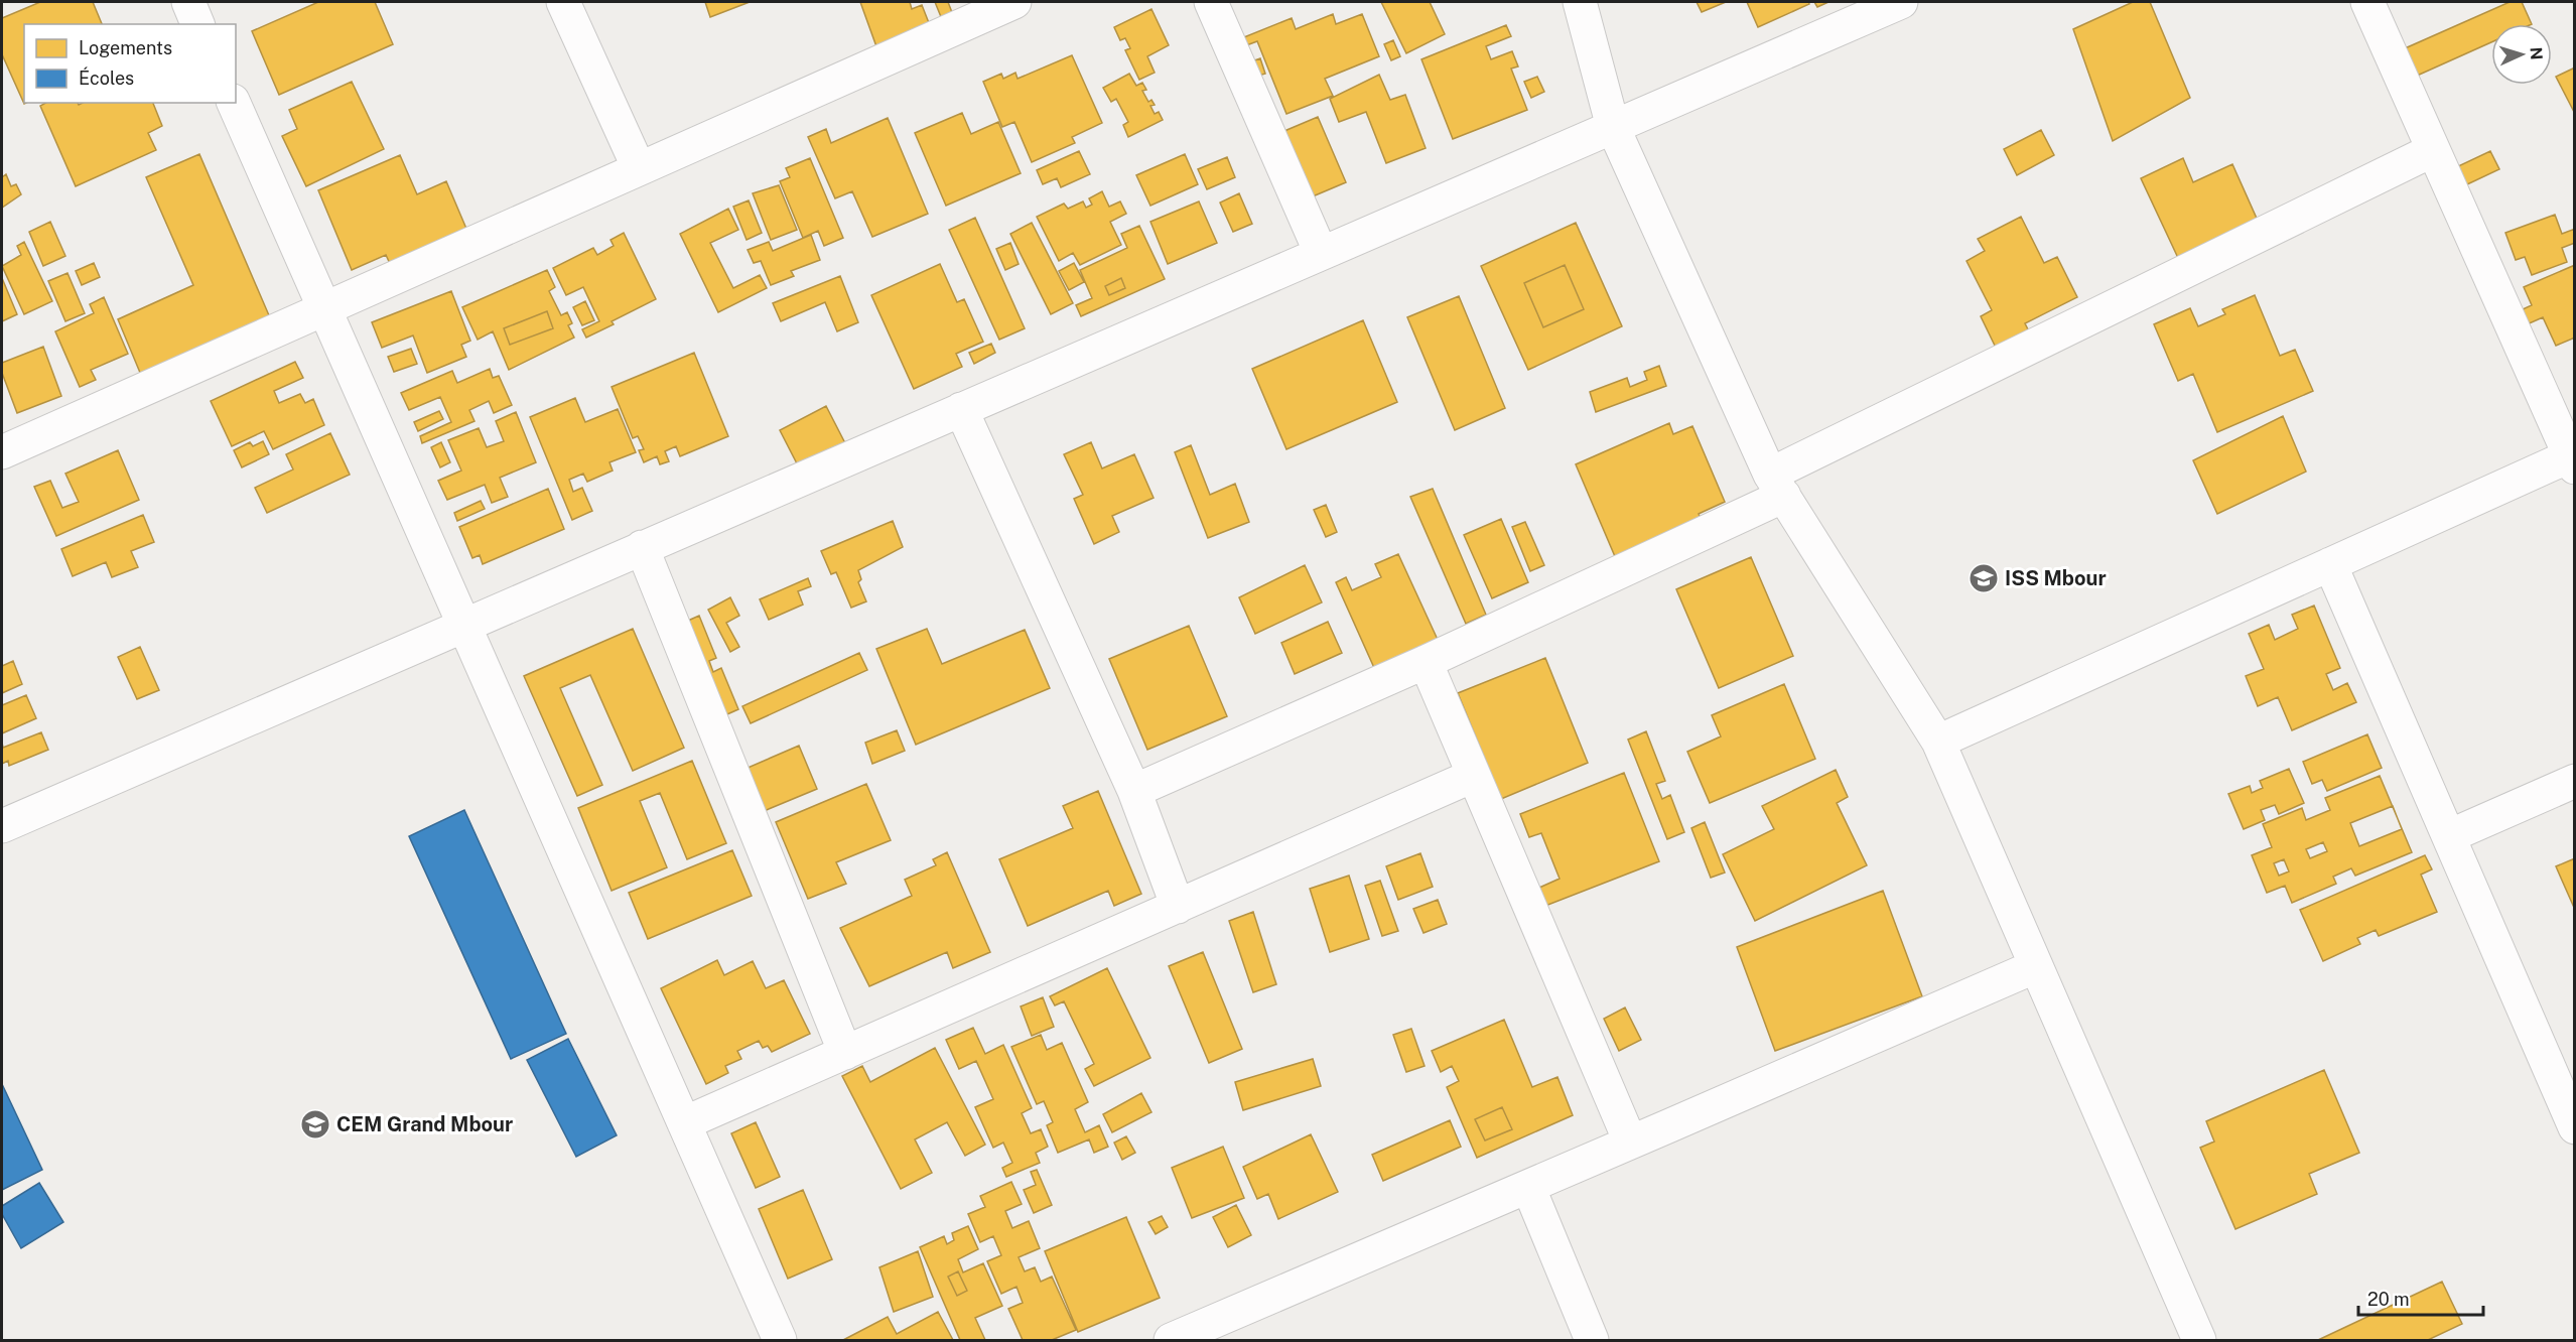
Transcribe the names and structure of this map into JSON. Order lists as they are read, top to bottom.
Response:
{
  "places": {
    "school or university": ["ISS Mbour", "CEM Grand Mbour"]
  },
  "legend": ["Logements", "Écoles"],
  "scale_bar": "20 m",
  "north": "right"
}
